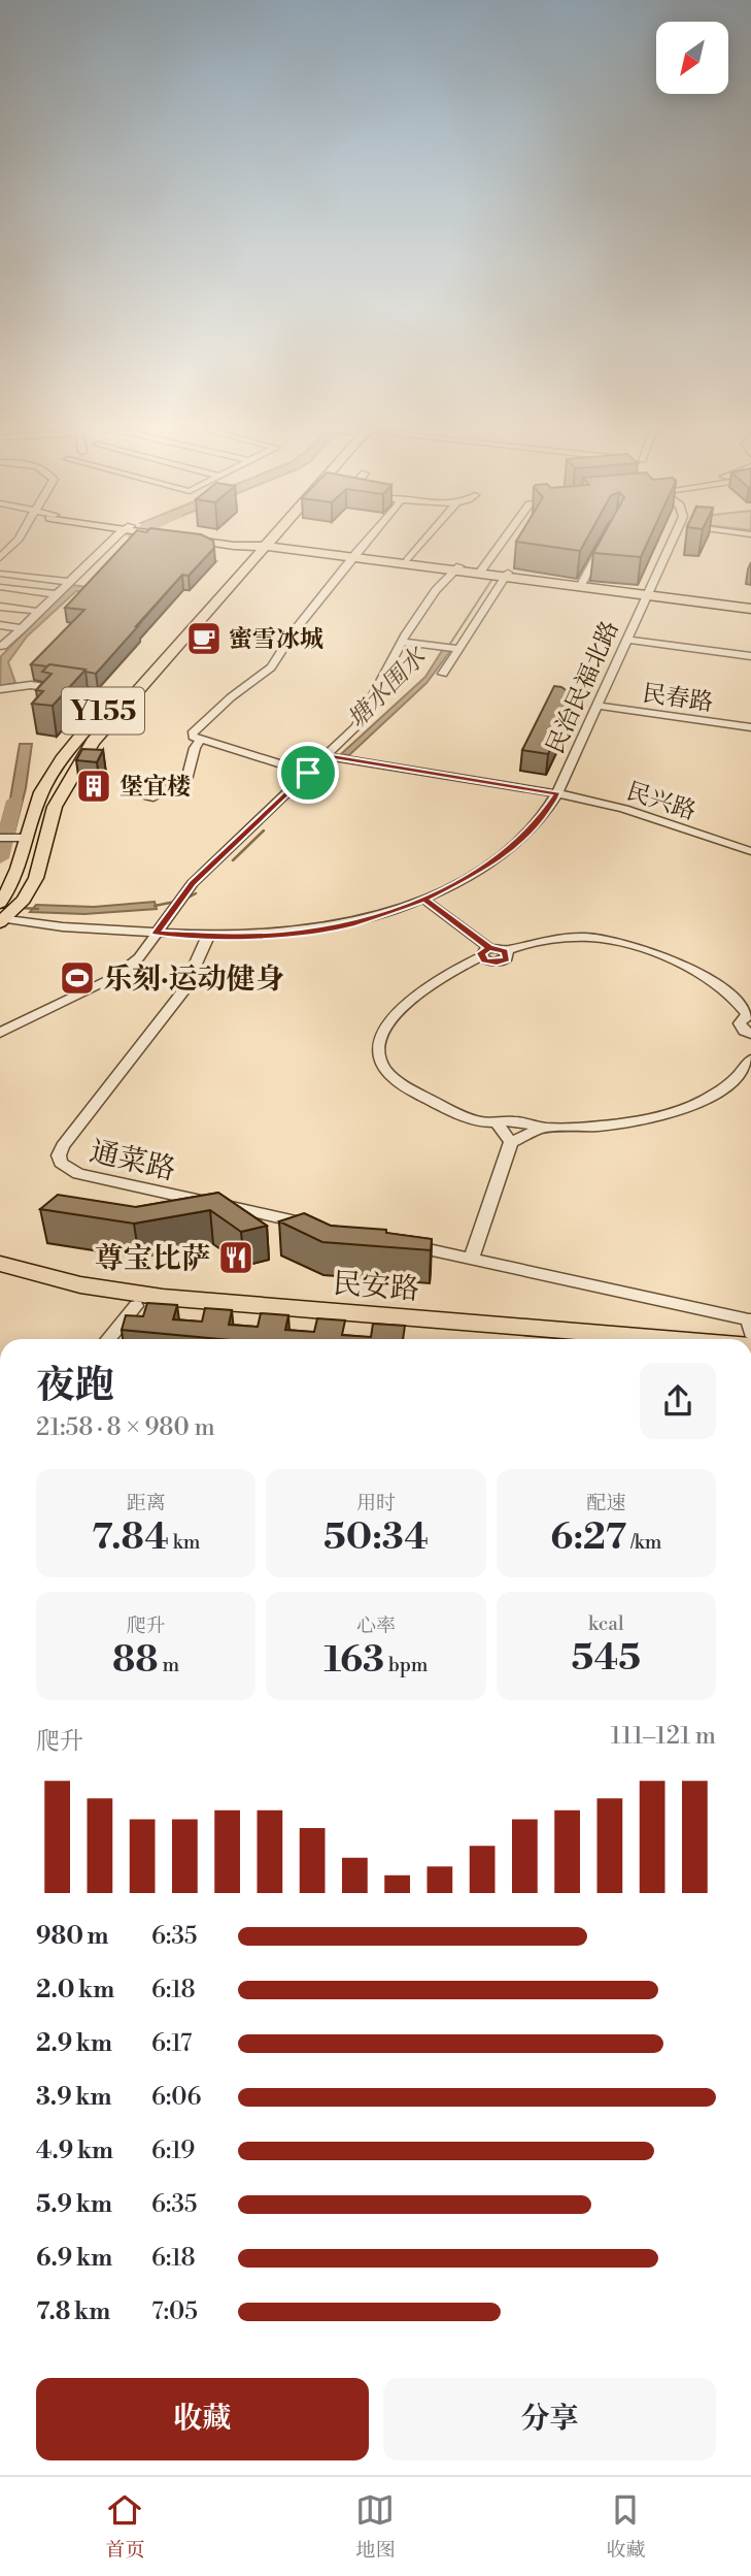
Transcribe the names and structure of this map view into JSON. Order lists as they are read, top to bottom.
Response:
{
  "streets": {
    "main road": ["Y155", "民安路"],
    "street": [
      "民治民福北路",
      "民春路",
      "民兴路",
      "通菜路"
    ]
  },
  "crossings": [
    ["民治民福北路", "民春路"],
    ["民治民福北路", "Y155"],
    ["民治民福北路", "民兴路"],
    ["民治民福北路", "通菜路"]
  ],
  "water": ["塘水围水"],
  "places": {
    "cafe": ["蜜雪冰城"],
    "building": ["堡宜楼"],
    "sports": ["乐刻·运动健身"],
    "restaurant": ["尊宝比萨"]
  },
  "north": "bottom left",
  "page": {
    "heading": ["夜跑", "21:58 · 8 × 980 m"],
    "stats": [
      ["距离", "7.84 km"],
      ["用时", "50:34"],
      ["配速", "6:27 /km"],
      ["爬升", "88 m"],
      ["心率", "163 bpm"],
      ["kcal", "545"]
    ],
    "chart": ["爬升", "111–121 m"],
    "list": [
      {
        "name": "980 m",
        "note": "6:35"
      },
      {
        "name": "2.0 km",
        "note": "6:18"
      },
      {
        "name": "2.9 km",
        "note": "6:17"
      },
      {
        "name": "3.9 km",
        "note": "6:06"
      },
      {
        "name": "4.9 km",
        "note": "6:19"
      },
      {
        "name": "5.9 km",
        "note": "6:35"
      },
      {
        "name": "6.9 km",
        "note": "6:18"
      },
      {
        "name": "7.8 km",
        "note": "7:05"
      }
    ],
    "buttons": ["收藏", "分享"],
    "tabs": ["首页", "地图", "收藏"]
  }
}
